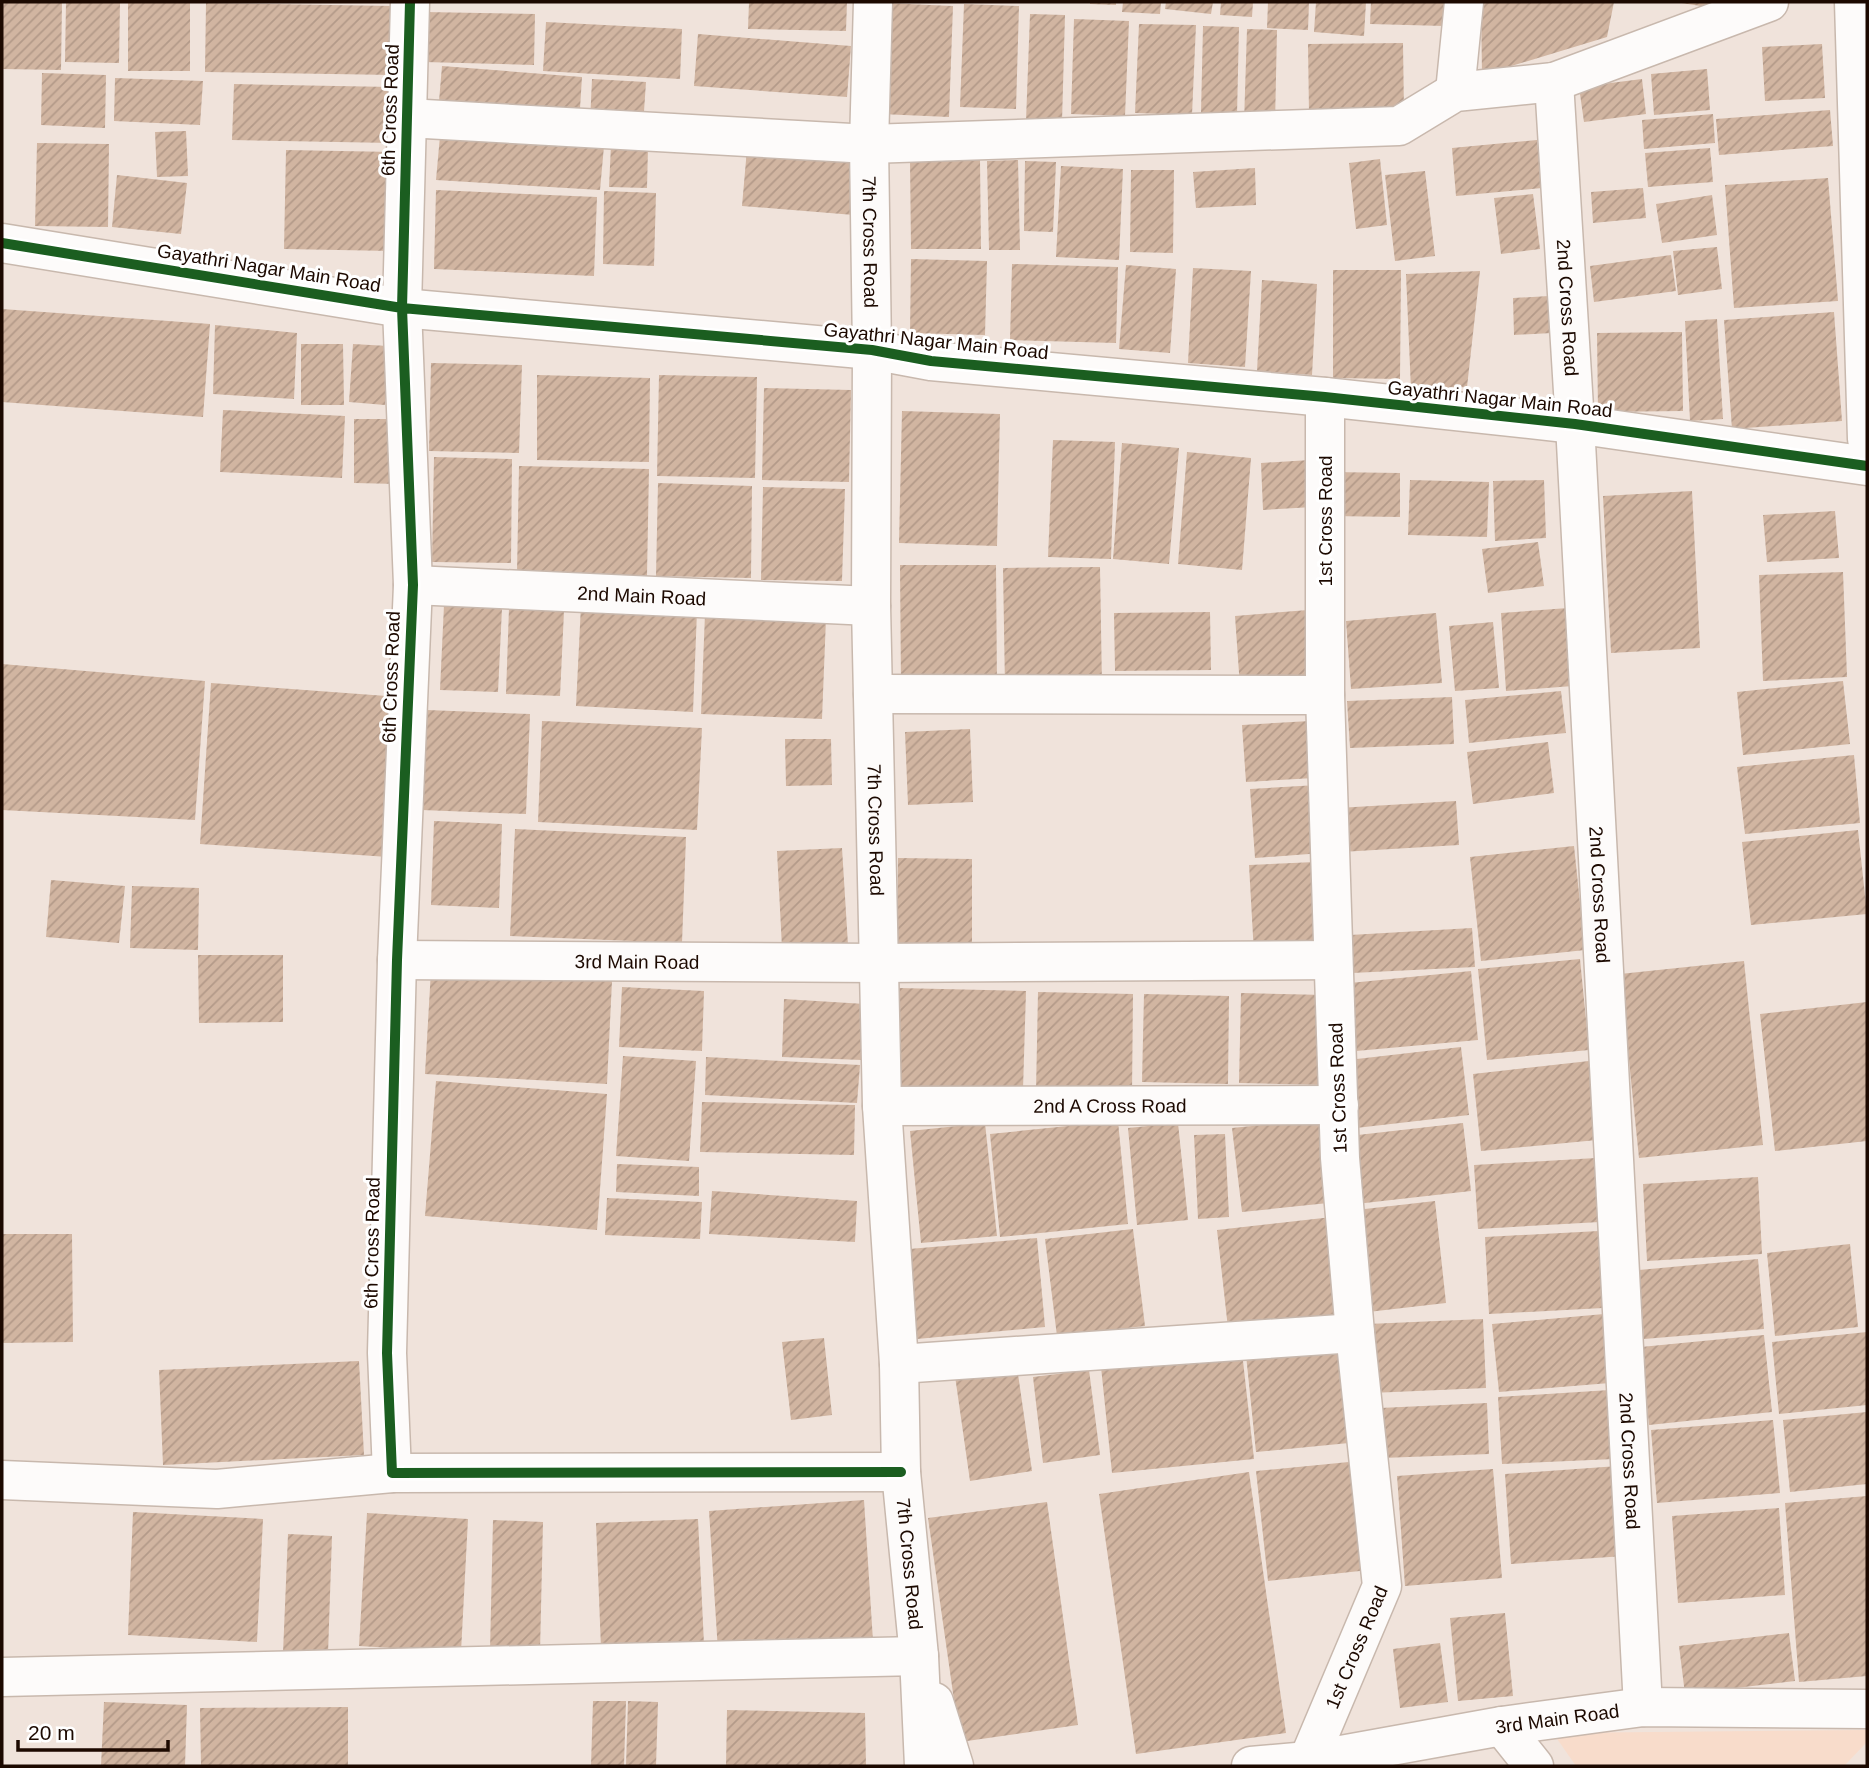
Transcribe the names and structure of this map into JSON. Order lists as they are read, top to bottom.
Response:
{
  "streets": {
    "street": [
      "6th Cross Road",
      "7th Cross Road",
      "Gayathri Nagar Main Road",
      "2nd Cross Road",
      "1st Cross Road",
      "2nd Main Road",
      "3rd Main Road",
      "2nd A Cross Road"
    ]
  },
  "crossings": [
    ["6th Cross Road", "Gayathri Nagar Main Road"],
    ["6th Cross Road", "2nd Main Road"],
    ["6th Cross Road", "3rd Main Road"],
    ["7th Cross Road", "Gayathri Nagar Main Road"],
    ["7th Cross Road", "2nd Main Road"],
    ["7th Cross Road", "3rd Main Road"],
    ["7th Cross Road", "2nd A Cross Road"],
    ["Gayathri Nagar Main Road", "2nd Cross Road"],
    ["Gayathri Nagar Main Road", "1st Cross Road"],
    ["2nd Cross Road", "3rd Main Road"],
    ["1st Cross Road", "3rd Main Road"],
    ["1st Cross Road", "2nd A Cross Road"]
  ],
  "scale_bar": "20 m"
}
